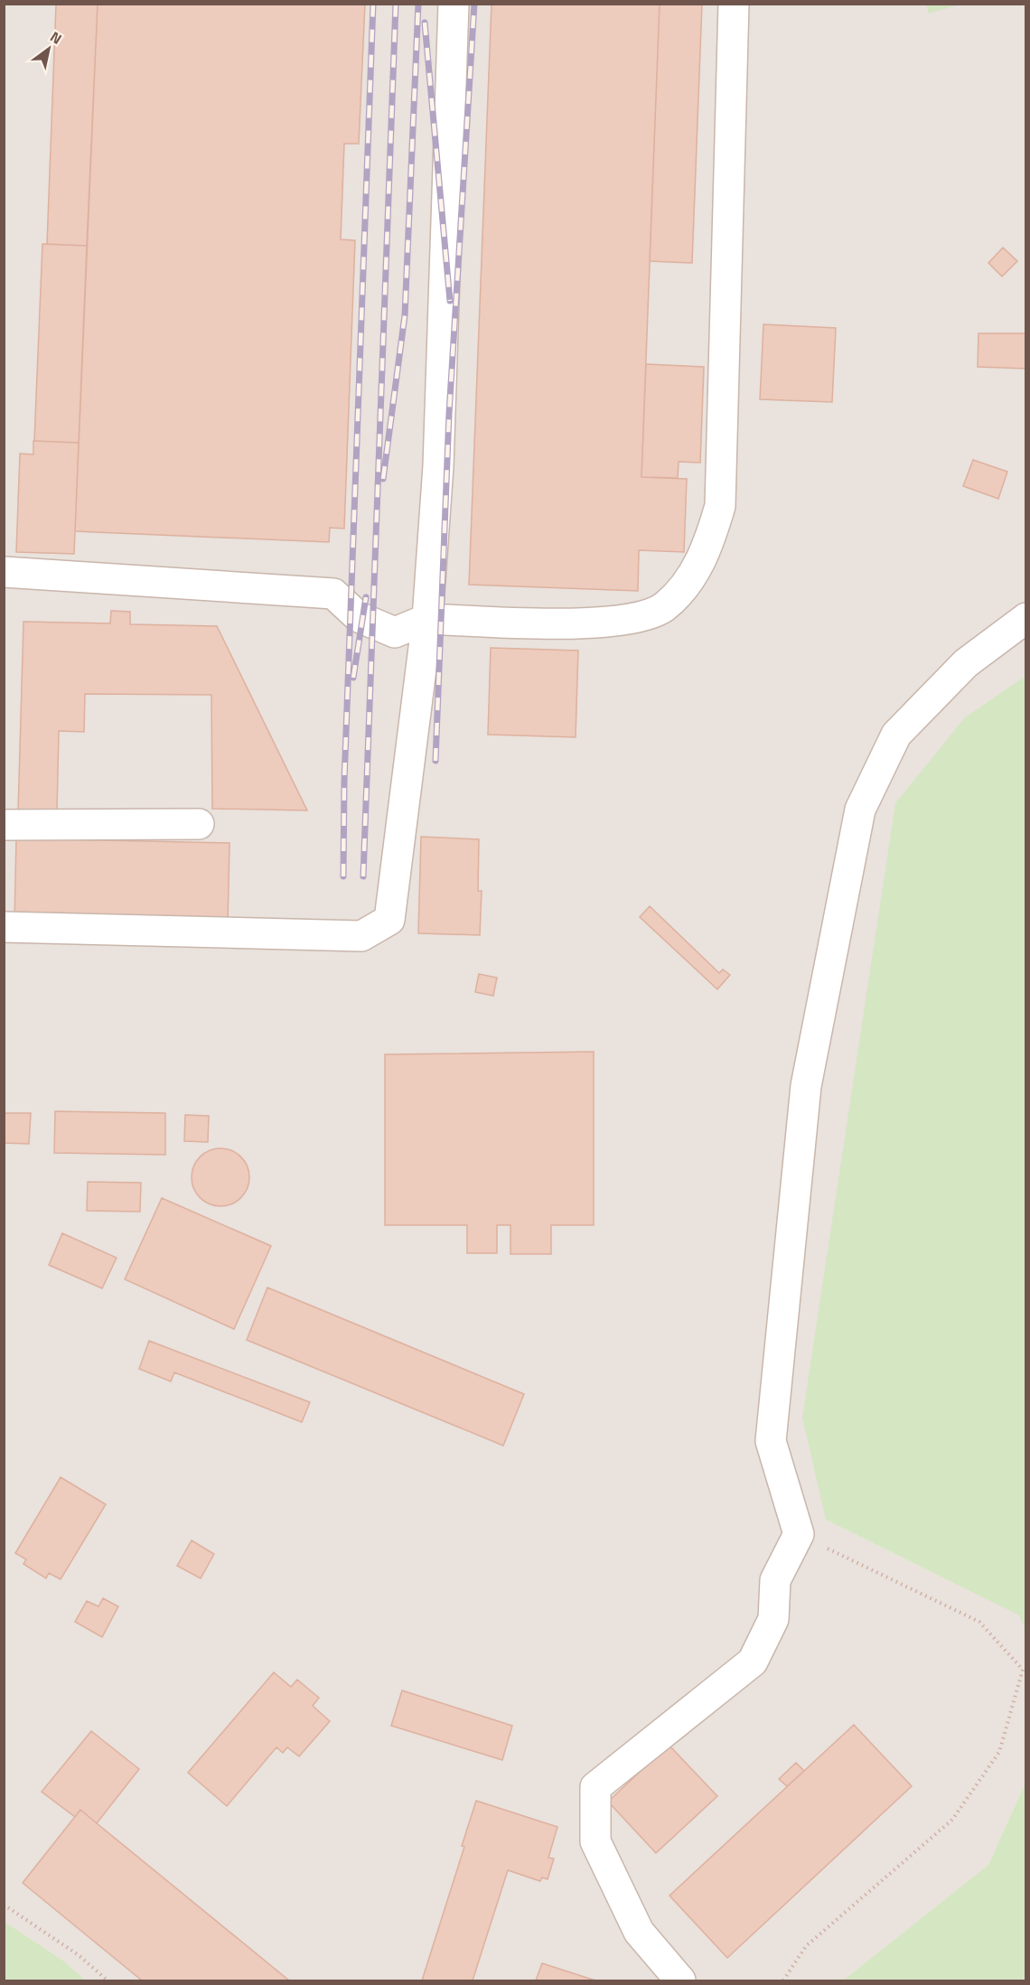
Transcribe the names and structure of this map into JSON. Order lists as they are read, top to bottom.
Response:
{
  "north": "top right"
}
